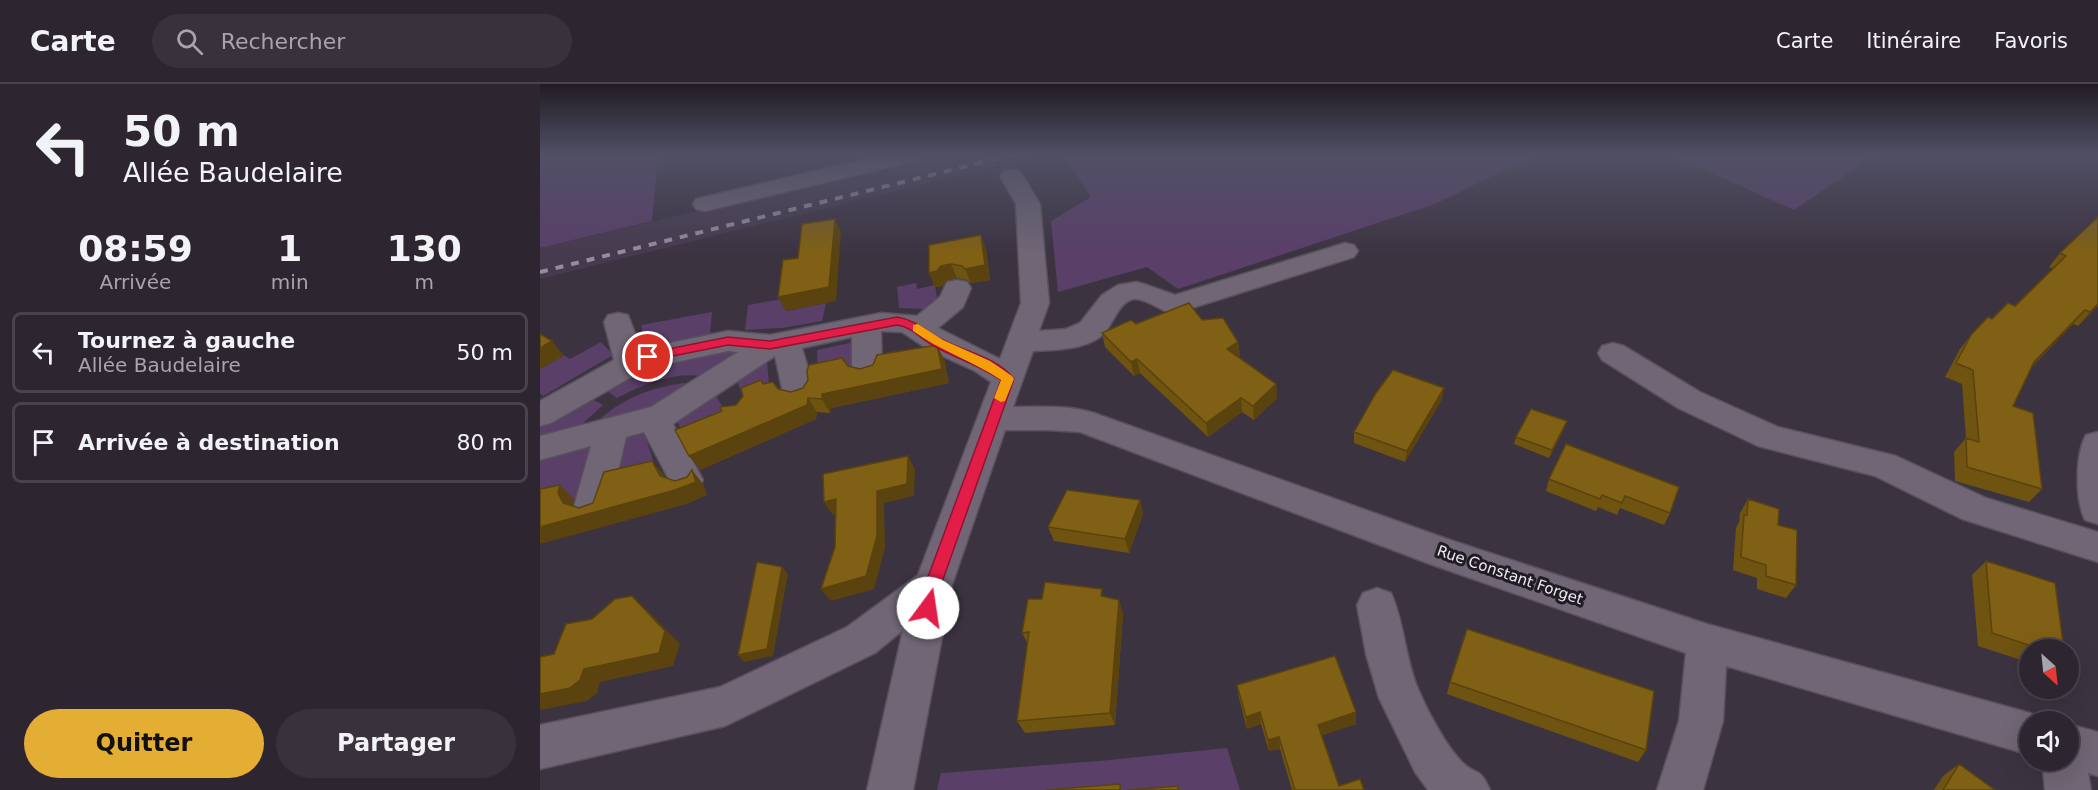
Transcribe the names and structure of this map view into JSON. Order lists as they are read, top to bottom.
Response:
{
  "streets": {
    "street": ["Rue Constant Forget"]
  },
  "north": "bottom right",
  "page": {
    "header": "Carte",
    "search": "Rechercher",
    "nav": ["Carte", "Itinéraire", "Favoris"],
    "turn": ["50 m", "Allée Baudelaire"],
    "eta": [
      "08:59",
      "Arrivée",
      "1",
      "min",
      "130",
      "m"
    ],
    "list": [
      {
        "name": "Tournez à gauche",
        "note": "Allée Baudelaire",
        "value": "50 m"
      },
      {
        "name": "Arrivée à destination",
        "value": "80 m"
      }
    ],
    "buttons": ["Quitter", "Partager"]
  }
}
